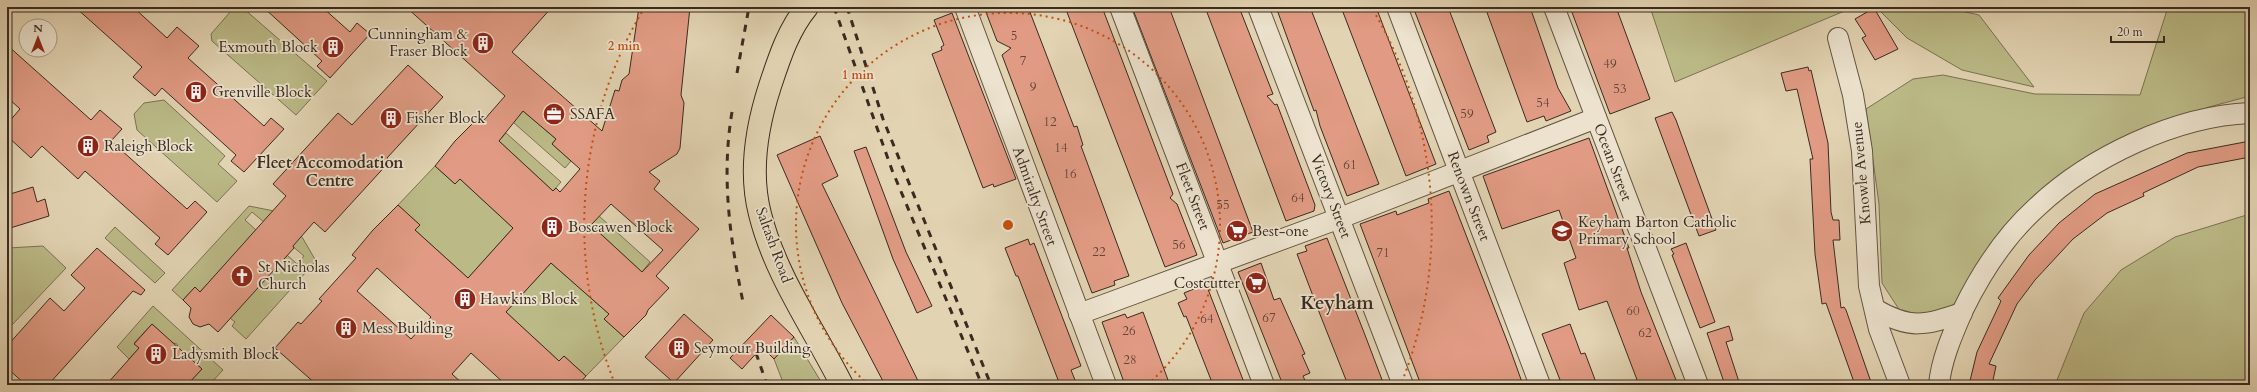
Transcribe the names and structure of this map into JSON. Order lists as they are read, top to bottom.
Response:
{
  "streets": {
    "main road": ["Saltash Road"],
    "street": [
      "Ocean Street",
      "Knowle Avenue",
      "Admiralty Street",
      "Fleet Street",
      "Victory Street",
      "Renown Street"
    ]
  },
  "districts": ["Fleet Accomodation Centre", "Keyham"],
  "places": {
    "building": [
      "Cunningham & Fraser Block",
      "Exmouth Block",
      "Grenville Block",
      "Fisher Block",
      "Raleigh Block",
      "Boscawen Block",
      "Hawkins Block",
      "Mess Building",
      "Seymour Building",
      "Ladysmith Block"
    ],
    "office": ["SSAFA"],
    "supermarket": ["Best-one", "Costcutter"],
    "school or university": ["Keyham Barton Catholic Primary School"],
    "church": ["St Nicholas Church"]
  },
  "house_numbers": [
    "5",
    "7",
    "49",
    "9",
    "53",
    "54",
    "59",
    "12",
    "14",
    "61",
    "16",
    "64",
    "55",
    "56",
    "22",
    "71",
    "60",
    "67",
    "64",
    "26",
    "62",
    "28"
  ],
  "scale_bar": "20 m",
  "north": "top",
  "rings": ["2 min", "1 min"]
}
